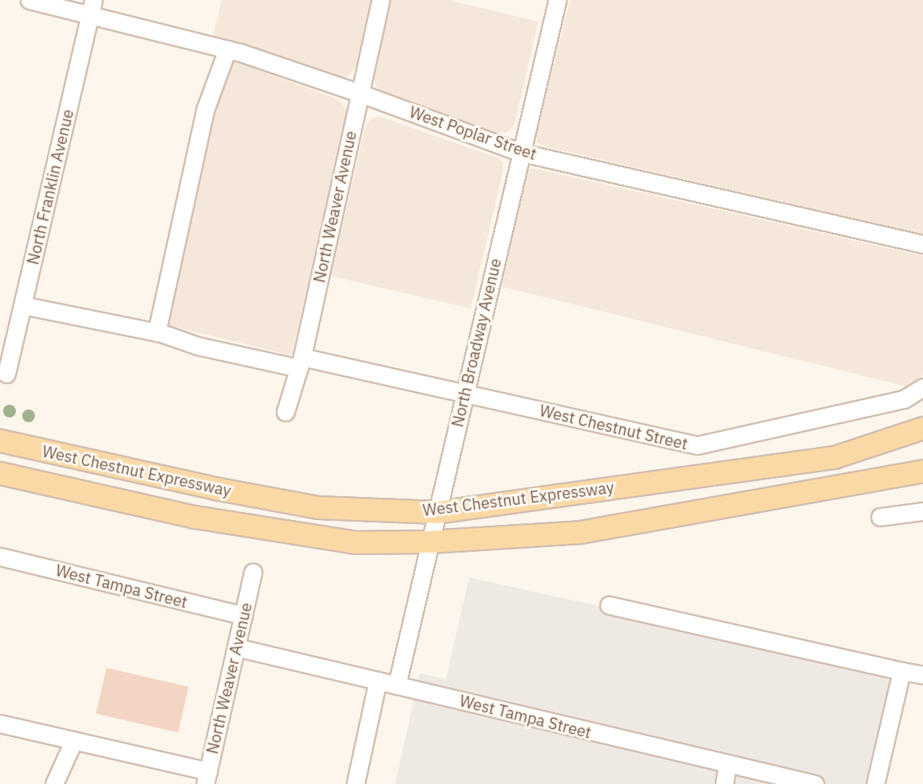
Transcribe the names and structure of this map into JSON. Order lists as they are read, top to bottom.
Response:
{
  "streets": {
    "main road": ["West Chestnut Expressway"],
    "street": [
      "West Poplar Street",
      "North Franklin Avenue",
      "North Weaver Avenue",
      "North Broadway Avenue",
      "West Chestnut Street",
      "West Tampa Street"
    ]
  },
  "crossings": [
    ["West Poplar Street", "North Franklin Avenue"],
    ["West Poplar Street", "North Weaver Avenue"],
    ["West Poplar Street", "North Broadway Avenue"],
    ["North Franklin Avenue", "West Chestnut Street"],
    ["North Weaver Avenue", "West Chestnut Street"],
    ["North Weaver Avenue", "West Tampa Street"],
    ["North Broadway Avenue", "West Chestnut Street"],
    ["North Broadway Avenue", "West Chestnut Expressway"],
    ["North Broadway Avenue", "West Tampa Street"]
  ]
}
